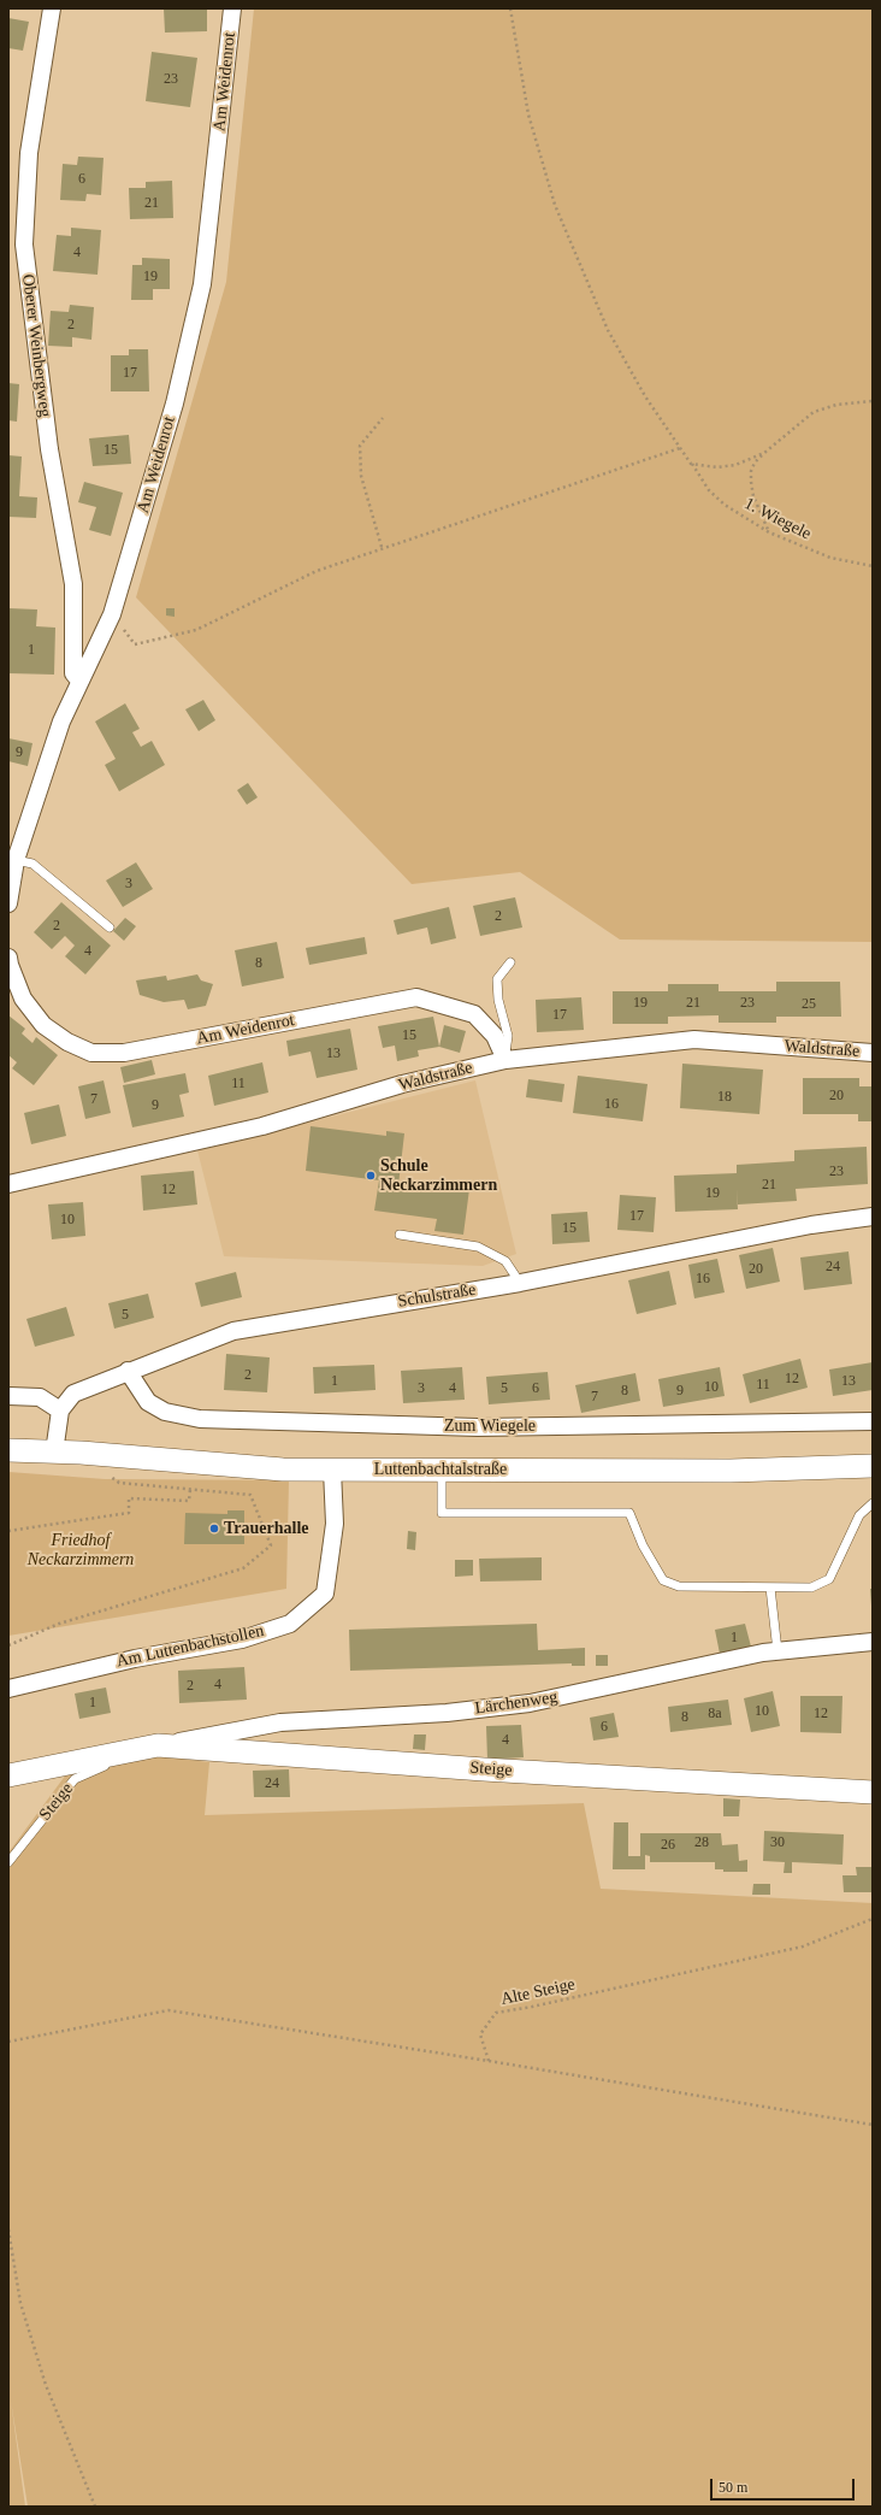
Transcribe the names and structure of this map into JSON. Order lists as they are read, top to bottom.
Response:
{
  "streets": {
    "street": [
      "Am Weidenrot",
      "Oberer Weinbergweg",
      "Waldstraße",
      "Schulstraße",
      "Zum Wiegele",
      "Luttenbachtalstraße",
      "Am Luttenbachstollen",
      "Lärchenweg",
      "Steige"
    ],
    "path": ["1. Wiegele", "Alte Steige"]
  },
  "crossings": [
    ["Am Weidenrot", "Oberer Weinbergweg"],
    ["Am Weidenrot", "Waldstraße"],
    ["Schulstraße", "Zum Wiegele"],
    ["Luttenbachtalstraße", "Am Luttenbachstollen"],
    ["Lärchenweg", "Steige"]
  ],
  "parks": ["Friedhof Neckarzimmern"],
  "places": ["Schule Neckarzimmern", "Trauerhalle"],
  "house_numbers": [
    "23",
    "6",
    "21",
    "4",
    "19",
    "2",
    "17",
    "15",
    "1",
    "9",
    "3",
    "2",
    "2",
    "4",
    "8",
    "19",
    "21",
    "23",
    "25",
    "17",
    "15",
    "13",
    "11",
    "20",
    "18",
    "7",
    "16",
    "9",
    "23",
    "21",
    "12",
    "19",
    "17",
    "10",
    "15",
    "24",
    "20",
    "16",
    "5",
    "2",
    "12",
    "1",
    "13",
    "11",
    "10",
    "3",
    "4",
    "5",
    "6",
    "8",
    "9",
    "7",
    "1",
    "4",
    "2",
    "1",
    "10",
    "8a",
    "12",
    "8",
    "6",
    "4",
    "24",
    "28",
    "30",
    "26"
  ],
  "scale_bar": "50 m"
}
